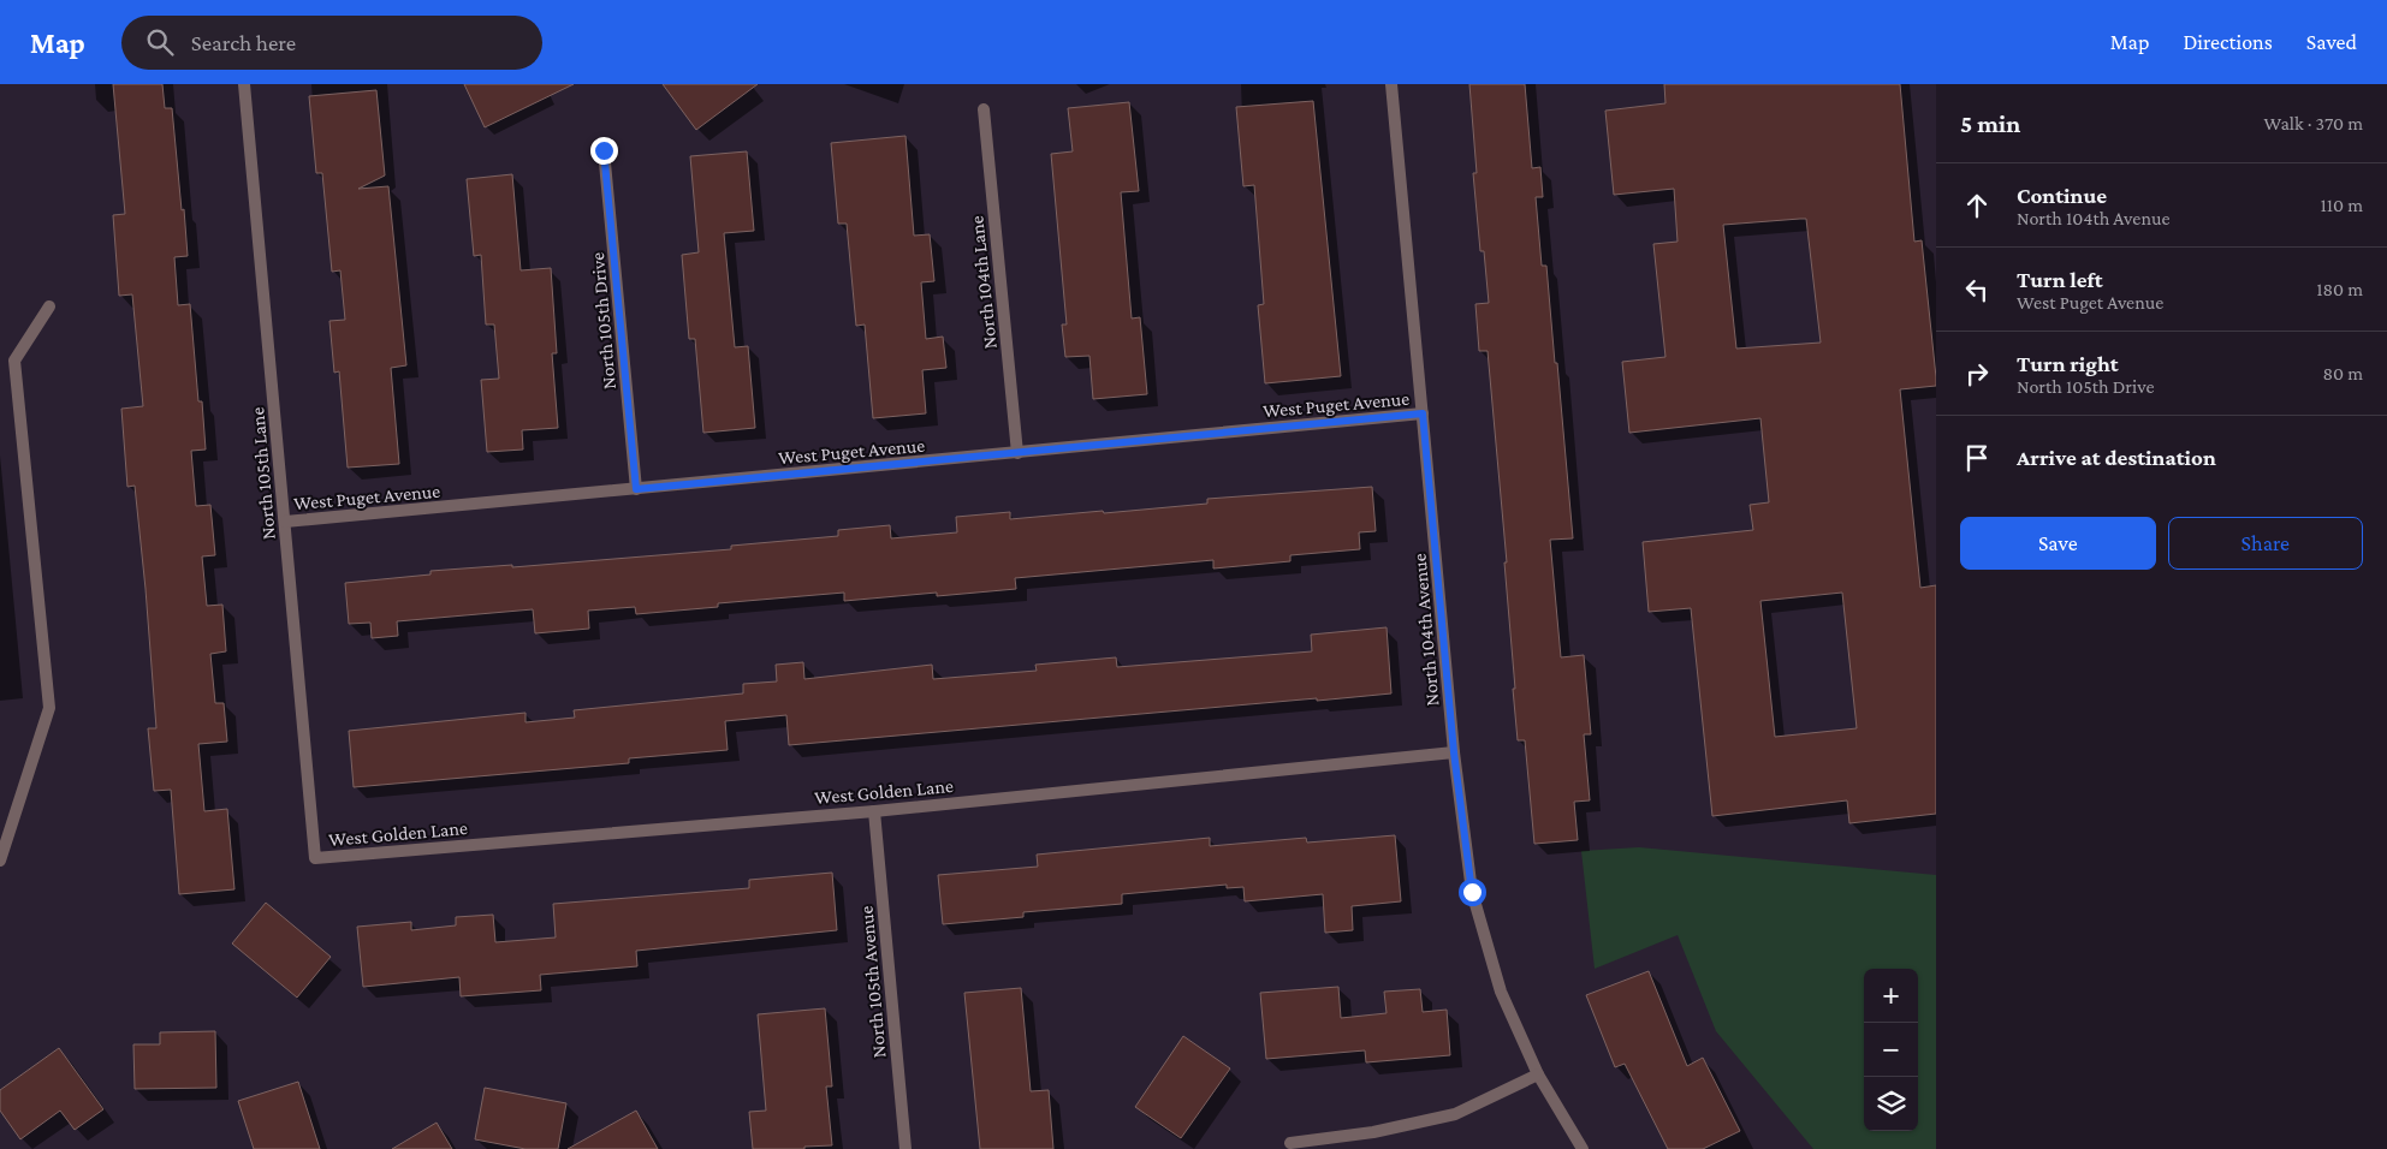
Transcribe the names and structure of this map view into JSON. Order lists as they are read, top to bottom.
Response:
{
  "streets": {
    "street": [
      "North 104th Lane",
      "North 105th Drive",
      "West Puget Avenue",
      "North 105th Lane",
      "North 104th Avenue",
      "West Golden Lane",
      "North 105th Avenue"
    ]
  },
  "crossings": [
    ["North 104th Lane", "West Puget Avenue"],
    ["North 105th Drive", "West Puget Avenue"],
    ["West Puget Avenue", "North 105th Lane"],
    ["West Puget Avenue", "North 104th Avenue"],
    ["North 105th Lane", "West Golden Lane"],
    ["North 104th Avenue", "West Golden Lane"],
    ["West Golden Lane", "North 105th Avenue"]
  ],
  "page": {
    "header": "Map",
    "search": "Search here",
    "nav": ["Map", "Directions", "Saved"],
    "heading": ["5 min", "Walk · 370 m"],
    "list": [
      ["Continue", "North 104th Avenue", "110 m"],
      ["Turn left", "West Puget Avenue", "180 m"],
      ["Turn right", "North 105th Drive", "80 m"],
      "Arrive at destination"
    ],
    "buttons": ["Save", "Share"],
    "map_buttons": ["+", "−"]
  }
}
